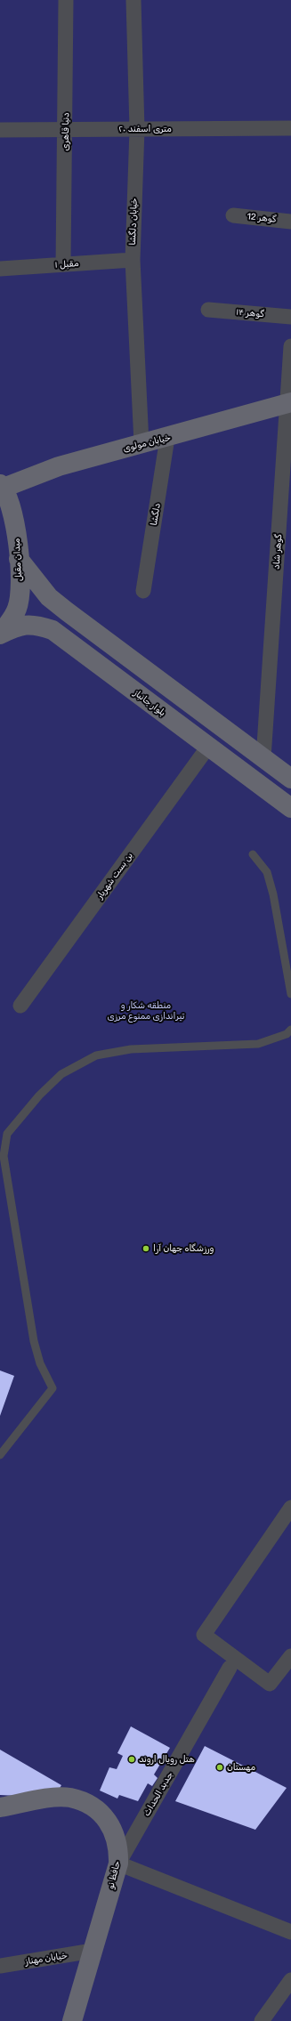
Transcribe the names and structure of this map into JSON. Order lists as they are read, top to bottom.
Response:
{
  "streets": {
    "main road": [
      "خیابان مولوی",
      "میدان مقبل",
      "بلوار جانباز",
      "حافظ نو"
    ],
    "street": [
      "۲۰ متری اسفند",
      "دنیا قاهری",
      "گوهر 12",
      "خیابان دلگشا",
      "مقبل ۱",
      "گوهر ۱۴",
      "دلگشا",
      "گوهر شاد",
      "بن بست شهریار",
      "جدبد الحداث",
      "خیابان مهناز"
    ]
  },
  "crossings": [
    ["۲۰ متری اسفند", "دنیا قاهری"],
    ["۲۰ متری اسفند", "خیابان دلگشا"],
    ["دنیا قاهری", "مقبل ۱"],
    ["خیابان دلگشا", "مقبل ۱"],
    ["خیابان دلگشا", "خیابان مولوی"],
    ["خیابان مولوی", "دلگشا"],
    ["خیابان مولوی", "گوهر شاد"],
    ["خیابان مولوی", "میدان مقبل"],
    ["میدان مقبل", "بلوار جانباز"],
    ["بلوار جانباز", "بن بست شهریار"],
    ["جدبد الحداث", "حافظ نو"],
    ["حافظ نو", "خیابان مهناز"]
  ],
  "parks": ["منطقه شکار و تیراندازی ممنوع مرزی"],
  "places": ["ورزشگاه جهان آرا", "هتل رویال اروند", "مهستان"]
}
